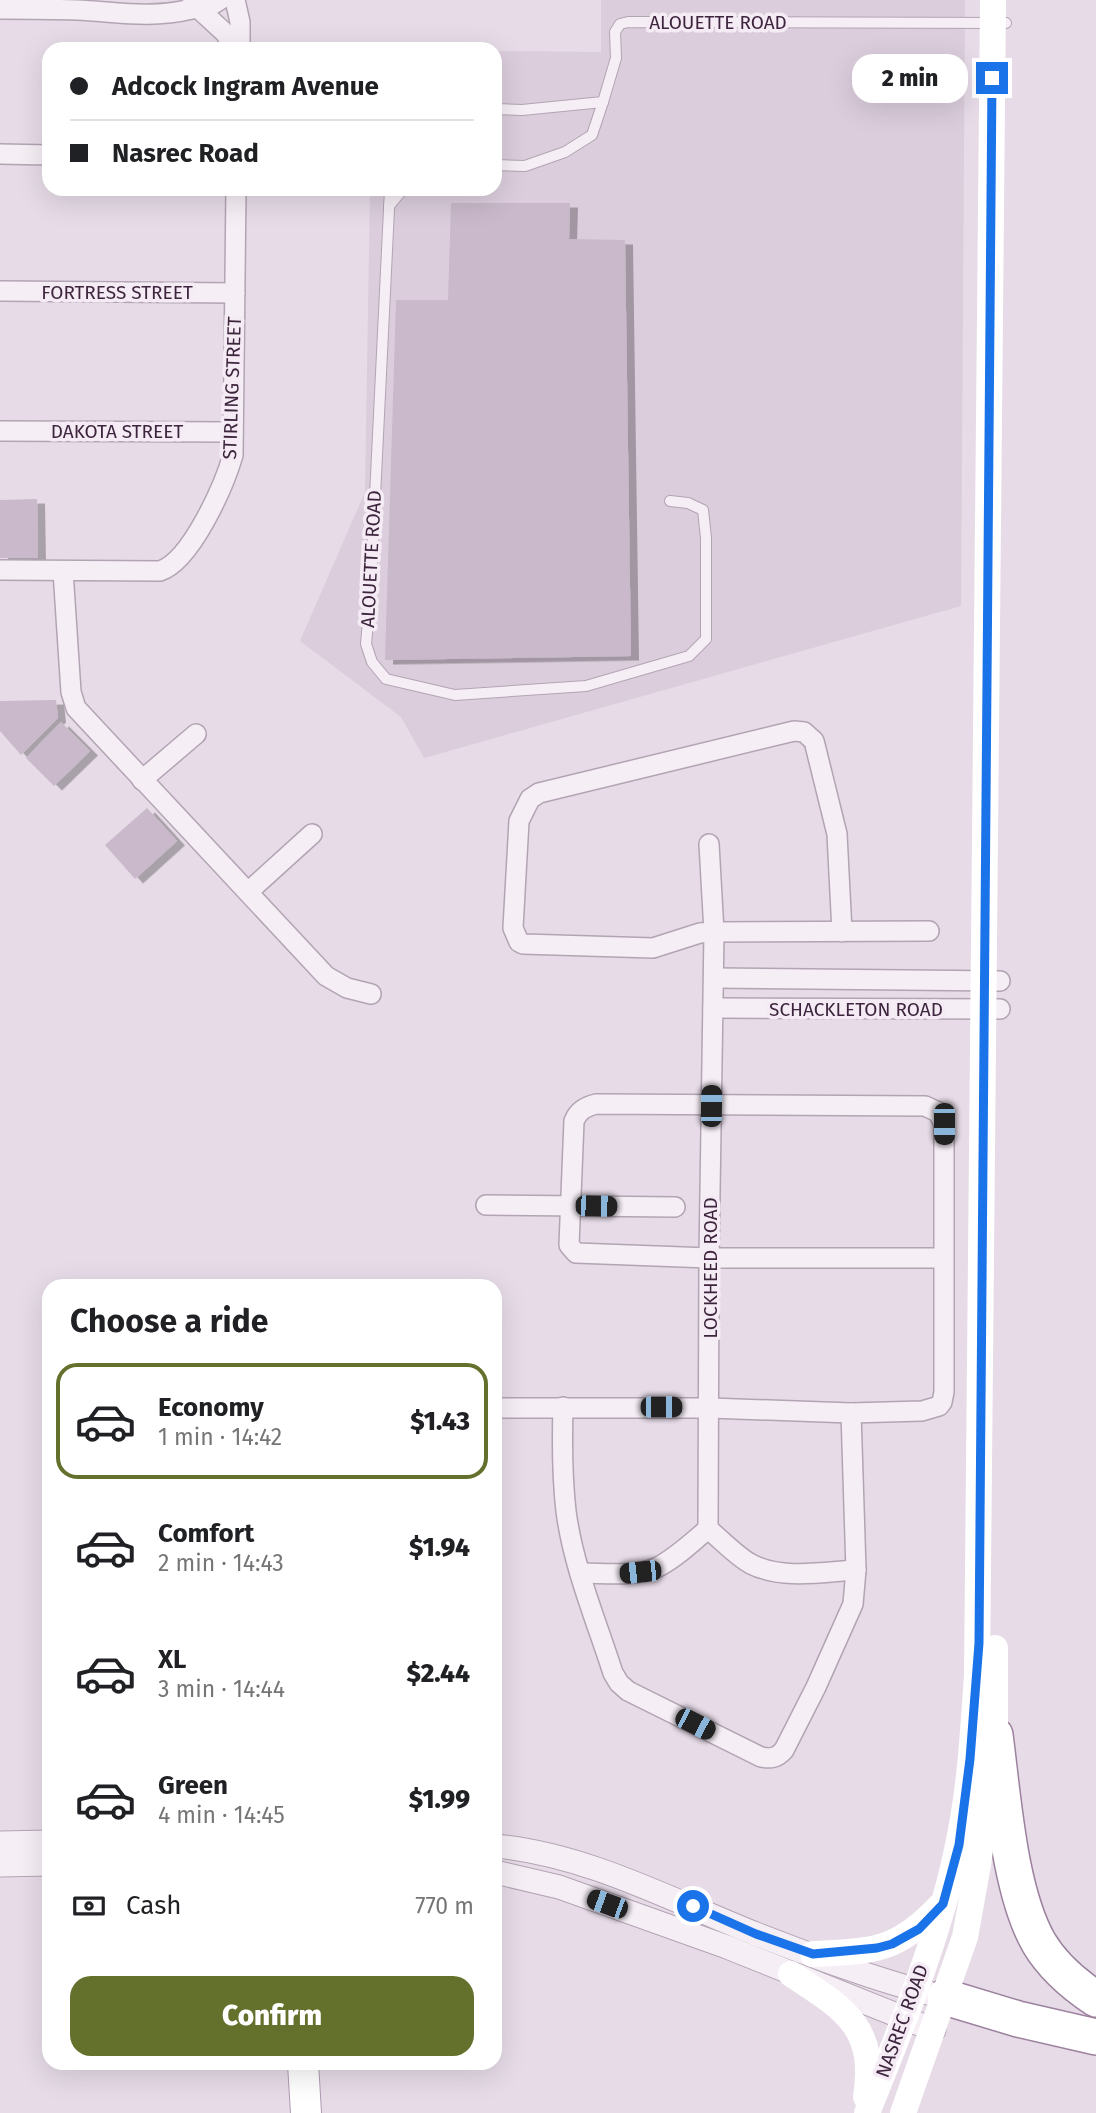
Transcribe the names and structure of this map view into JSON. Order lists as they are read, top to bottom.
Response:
{
  "streets": {
    "main road": ["NASREC ROAD"],
    "street": [
      "FORTRESS STREET",
      "STIRLING STREET",
      "DAKOTA STREET",
      "SCHACKLETON ROAD",
      "LOCKHEED ROAD"
    ],
    "lane": ["ALOUETTE ROAD"]
  },
  "crossings": [
    ["ALOUETTE ROAD", "NASREC ROAD"],
    ["FORTRESS STREET", "STIRLING STREET"],
    ["STIRLING STREET", "DAKOTA STREET"],
    ["SCHACKLETON ROAD", "LOCKHEED ROAD"],
    ["SCHACKLETON ROAD", "NASREC ROAD"]
  ],
  "page": {
    "banner": ["Adcock Ingram Avenue", "Nasrec Road"],
    "bubble": "2 min",
    "heading": "Choose a ride",
    "list": [
      {
        "name": "Economy",
        "note": "1 min · 14:42",
        "value": "$1.43"
      },
      {
        "name": "Comfort",
        "note": "2 min · 14:43",
        "value": "$1.94"
      },
      {
        "name": "XL",
        "note": "3 min · 14:44",
        "value": "$2.44"
      },
      {
        "name": "Green",
        "note": "4 min · 14:45",
        "value": "$1.99"
      }
    ],
    "pay": ["Cash", "770 m"],
    "buttons": "Confirm"
  }
}
